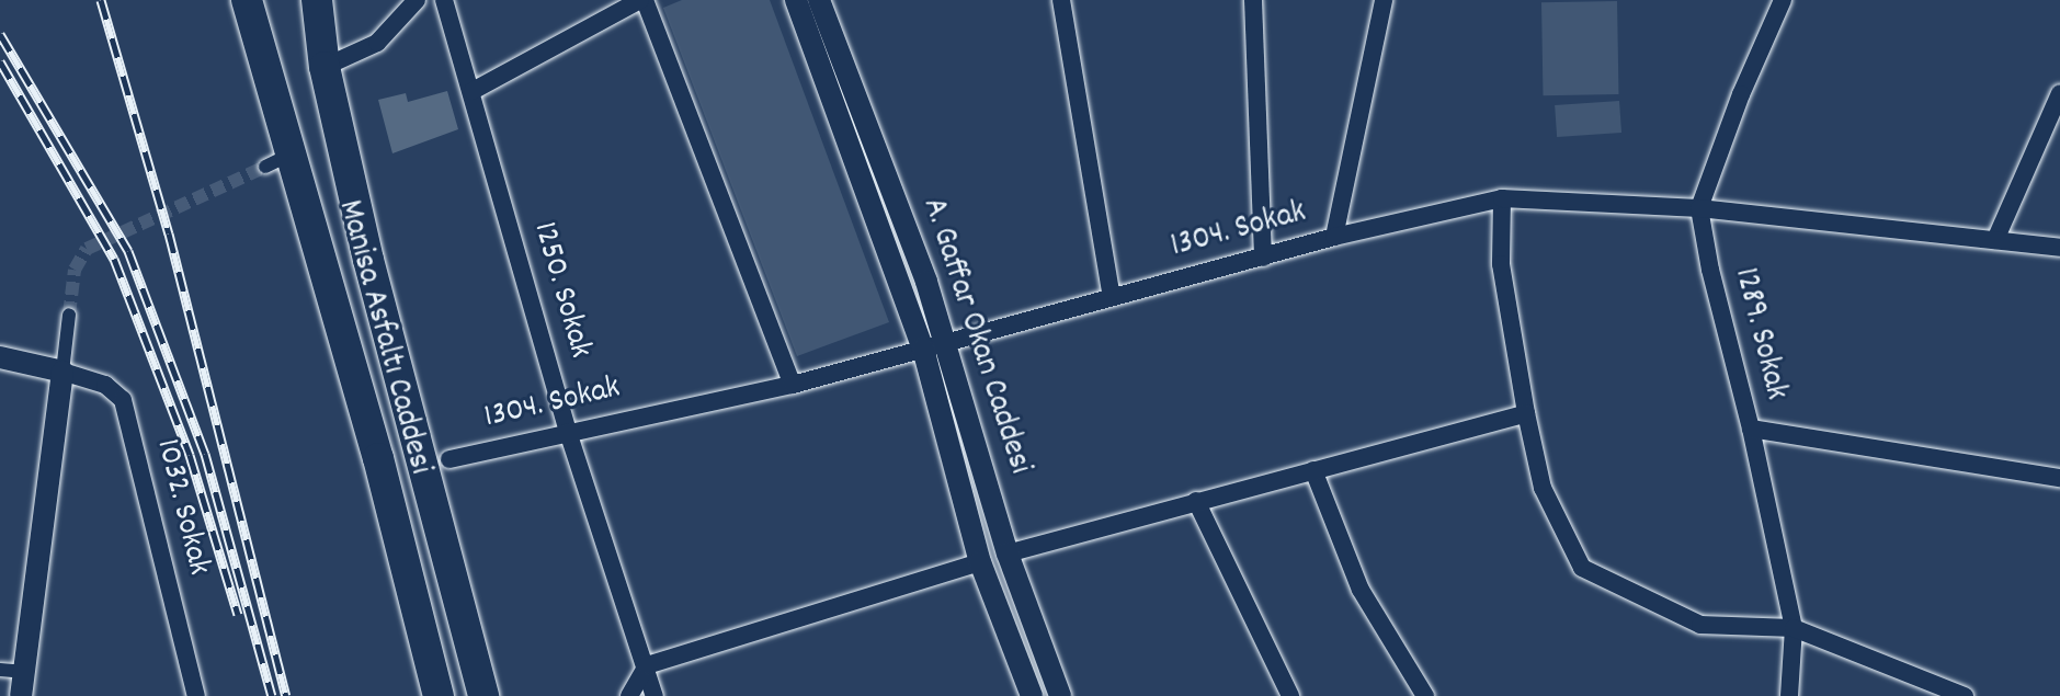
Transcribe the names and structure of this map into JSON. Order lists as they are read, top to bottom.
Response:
{
  "streets": {
    "highway": ["Manisa Asfaltı Caddesi"],
    "street": [
      "1304. Sokak",
      "1250. Sokak",
      "1289. Sokak",
      "A. Gaffar Okan Caddesi",
      "1032. Sokak"
    ]
  },
  "crossings": [
    ["1304. Sokak", "1250. Sokak"],
    ["1304. Sokak", "1289. Sokak"],
    ["1304. Sokak", "A. Gaffar Okan Caddesi"]
  ]
}
